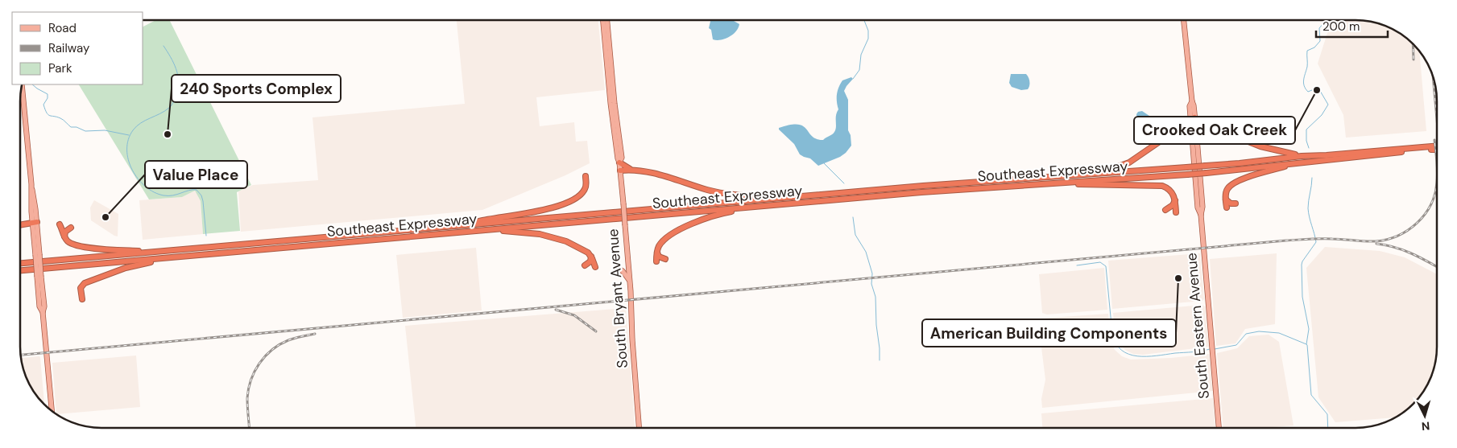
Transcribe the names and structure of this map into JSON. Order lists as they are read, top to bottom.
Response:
{
  "streets": {
    "highway": ["Southeast Expressway"],
    "main road": ["South Bryant Avenue", "South Eastern Avenue"]
  },
  "places": [
    "Crooked Oak Creek",
    "240 Sports Complex",
    "Value Place",
    "American Building Components"
  ],
  "legend": ["Road", "Railway", "Park"],
  "scale_bar": "200 m",
  "north": "bottom"
}
